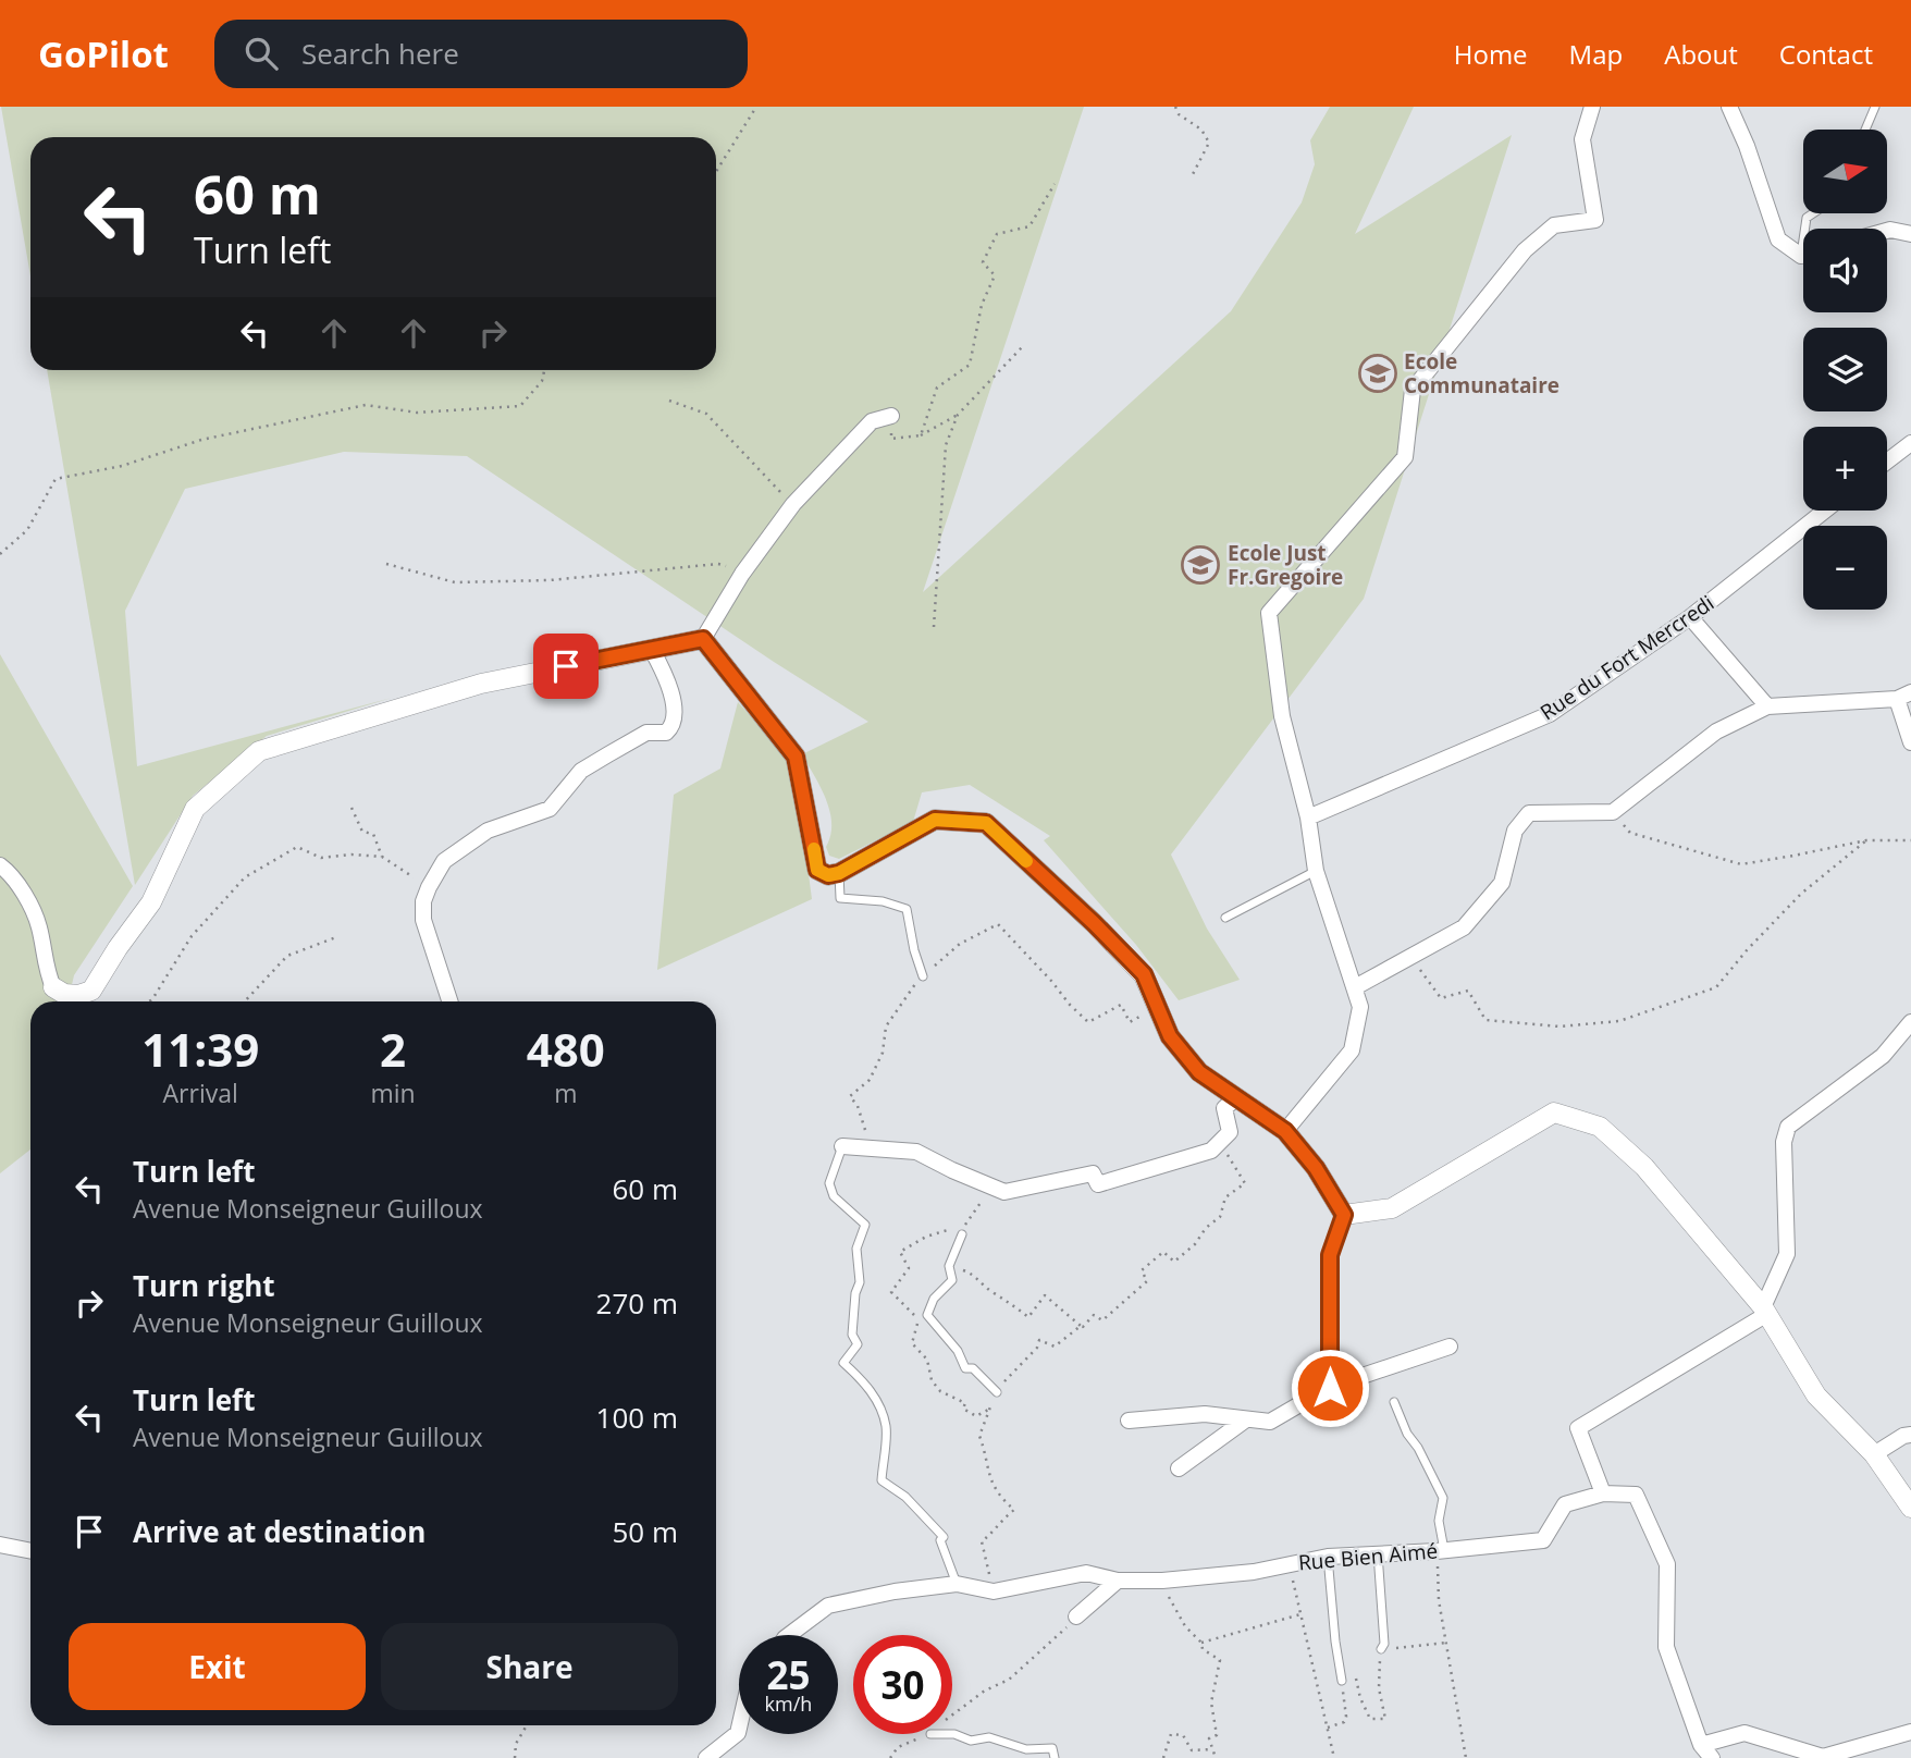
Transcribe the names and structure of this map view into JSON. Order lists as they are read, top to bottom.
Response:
{
  "streets": {
    "street": ["Rue du Fort Mercredi", "Rue Bien Aimé"]
  },
  "places": {
    "school or university": ["Ecole Communataire", "Ecole Just Fr.Gregoire"]
  },
  "north": "right",
  "page": {
    "header": "GoPilot",
    "search": "Search here",
    "nav": [
      "Home",
      "Map",
      "About",
      "Contact"
    ],
    "map_buttons": ["+", "−"],
    "turn": ["60 m", "Turn left"],
    "eta": [
      "11:39",
      "Arrival",
      "2",
      "min",
      "480",
      "m"
    ],
    "list": [
      {
        "name": "Turn left",
        "note": "Avenue Monseigneur Guilloux",
        "value": "60 m"
      },
      {
        "name": "Turn right",
        "note": "Avenue Monseigneur Guilloux",
        "value": "270 m"
      },
      {
        "name": "Turn left",
        "note": "Avenue Monseigneur Guilloux",
        "value": "100 m"
      },
      {
        "name": "Arrive at destination",
        "value": "50 m"
      }
    ],
    "buttons": ["Exit", "Share"],
    "speed": "25 km/h",
    "limit": "30"
  }
}
